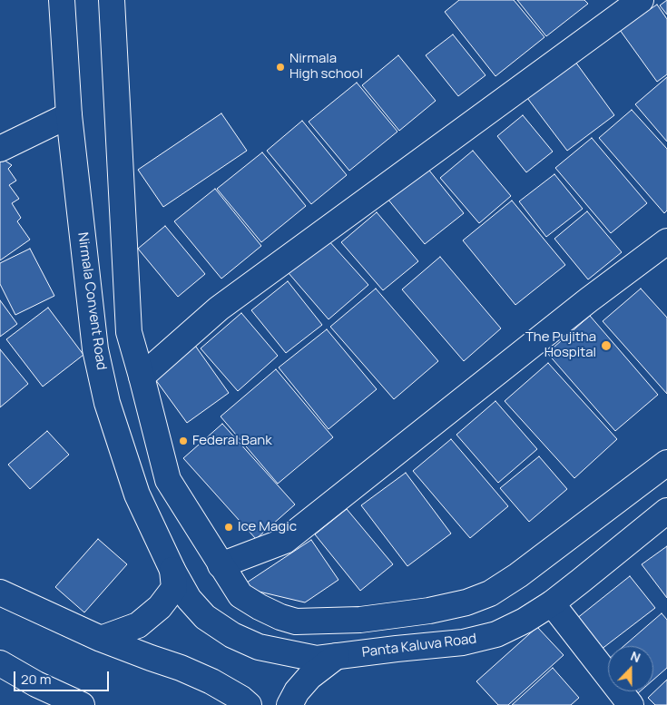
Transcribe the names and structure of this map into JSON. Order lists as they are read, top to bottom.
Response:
{
  "streets": {
    "main road": ["Nirmala Convent Road", "Panta Kaluva Road"]
  },
  "crossings": [
    ["Nirmala Convent Road", "Panta Kaluva Road"]
  ],
  "places": [
    "Nirmala High school",
    "The Pujitha Hospital",
    "Federal Bank",
    "Ice Magic"
  ],
  "scale_bar": "20 m",
  "north": "top"
}
